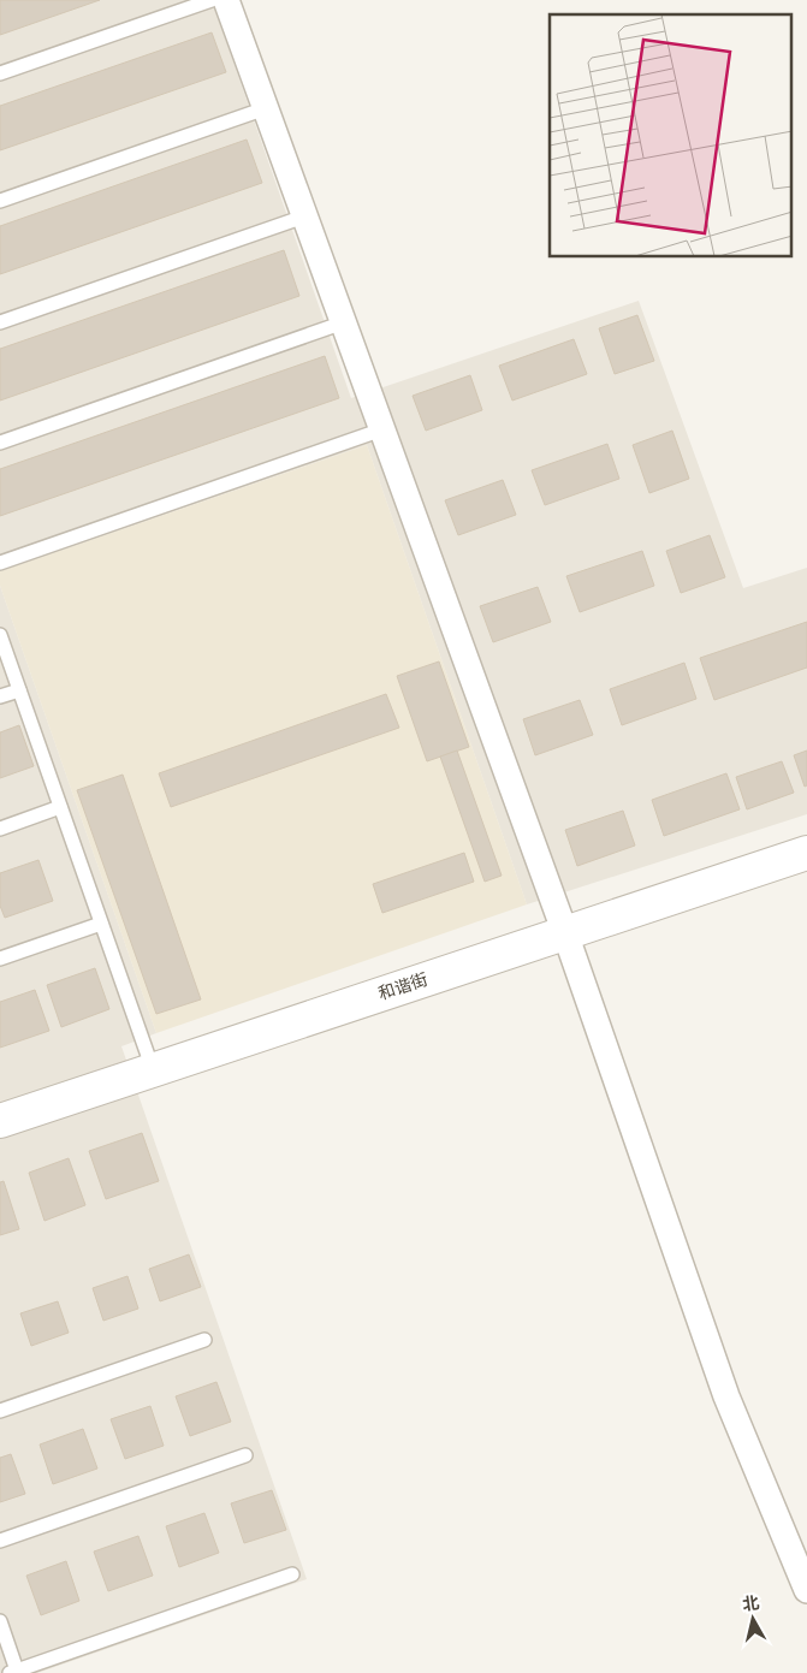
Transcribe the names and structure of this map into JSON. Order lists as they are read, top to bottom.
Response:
{
  "streets": {
    "street": ["和谐街"]
  },
  "north": "top"
}
